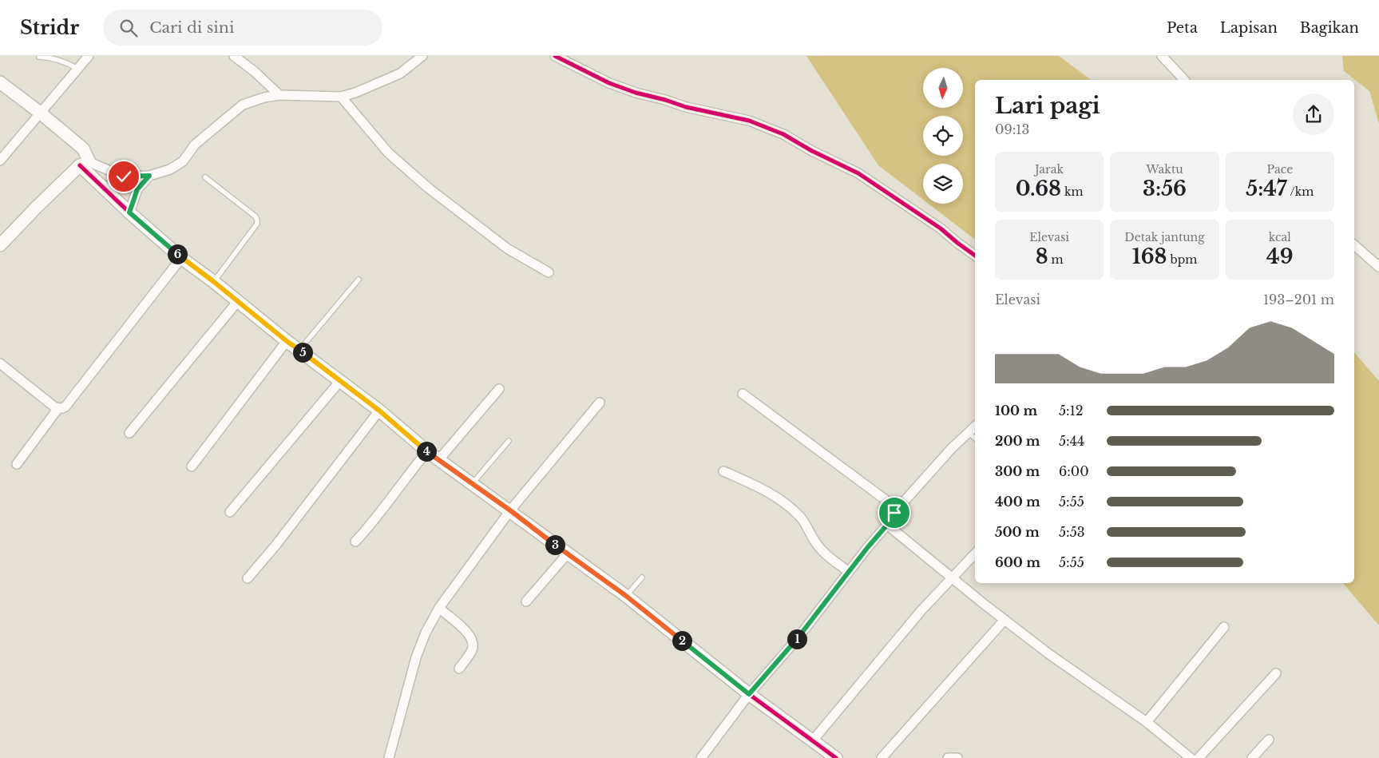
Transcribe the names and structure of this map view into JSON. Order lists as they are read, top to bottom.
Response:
{
  "north": "bottom",
  "page": {
    "header": "Stridr",
    "search": "Cari di sini",
    "nav": ["Peta", "Lapisan", "Bagikan"],
    "heading": ["Lari pagi", "09:13"],
    "stats": [
      ["Jarak", "0.68 km"],
      ["Waktu", "3:56"],
      ["Pace", "5:47 /km"],
      ["Elevasi", "8 m"],
      ["Detak jantung", "168 bpm"],
      ["kcal", "49"]
    ],
    "pins": [
      "6",
      "5",
      "4",
      "3",
      "1",
      "2"
    ],
    "chart": ["Elevasi", "193–201 m"],
    "list": [
      {
        "name": "100 m",
        "note": "5:12"
      },
      {
        "name": "200 m",
        "note": "5:44"
      },
      {
        "name": "300 m",
        "note": "6:00"
      },
      {
        "name": "400 m",
        "note": "5:55"
      },
      {
        "name": "500 m",
        "note": "5:53"
      },
      {
        "name": "600 m",
        "note": "5:55"
      }
    ]
  }
}
